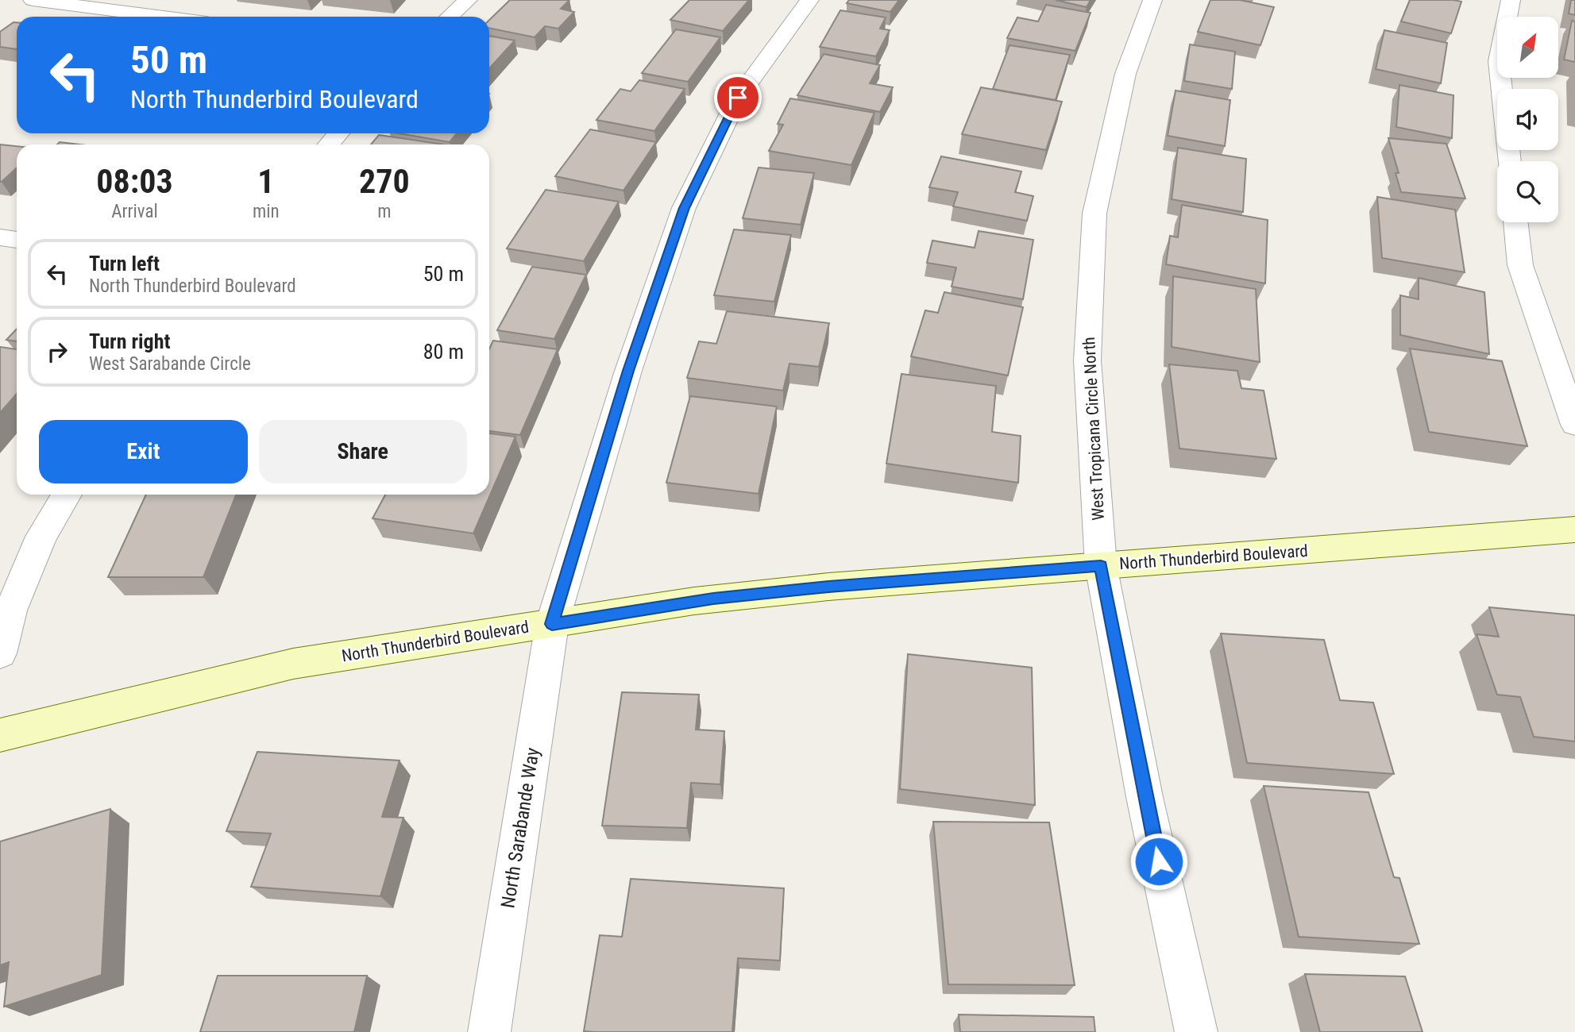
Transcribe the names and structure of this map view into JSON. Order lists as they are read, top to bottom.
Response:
{
  "streets": {
    "street": ["West Tropicana Circle North", "North Thunderbird Boulevard", "North Sarabande Way"]
  },
  "crossings": [
    ["West Tropicana Circle North", "North Thunderbird Boulevard"],
    ["North Thunderbird Boulevard", "North Sarabande Way"]
  ],
  "north": "top right",
  "page": {
    "turn": ["50 m", "North Thunderbird Boulevard"],
    "eta": [
      "08:03",
      "Arrival",
      "1",
      "min",
      "270",
      "m"
    ],
    "list": [
      {
        "name": "Turn left",
        "note": "North Thunderbird Boulevard",
        "value": "50 m"
      },
      {
        "name": "Turn right",
        "note": "West Sarabande Circle",
        "value": "80 m"
      }
    ],
    "buttons": ["Exit", "Share"]
  }
}
